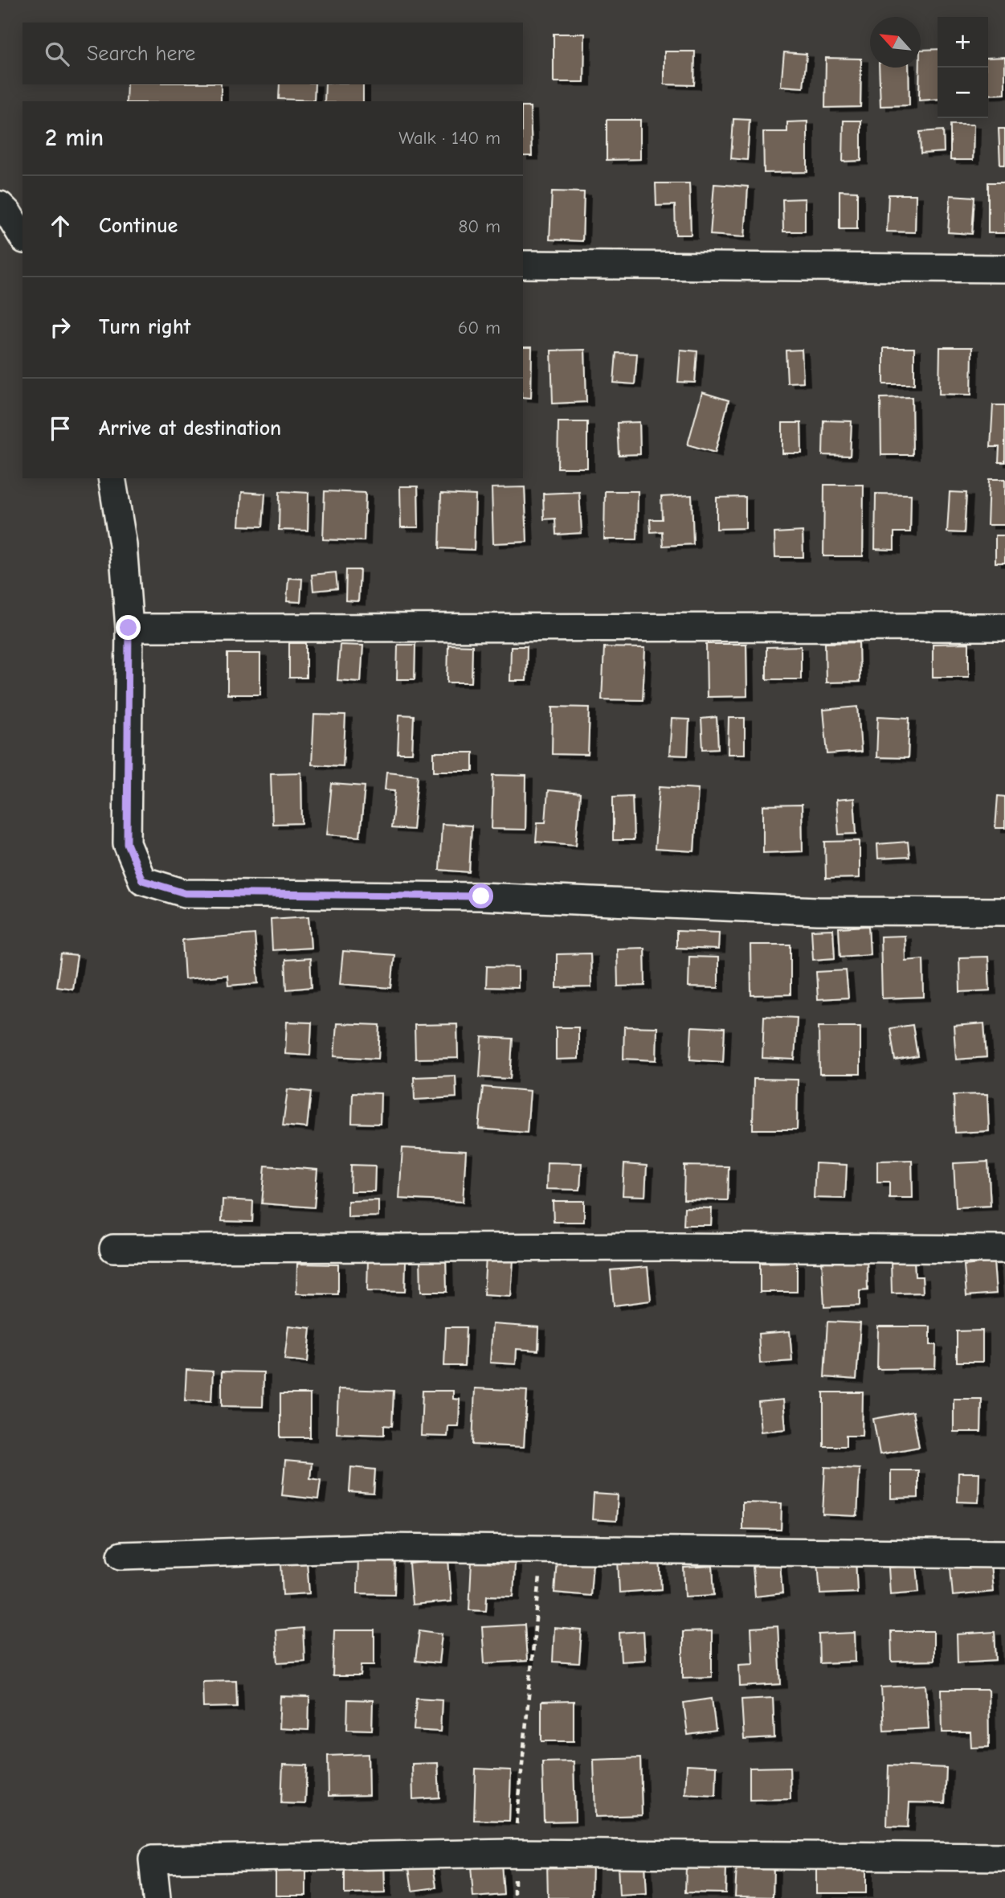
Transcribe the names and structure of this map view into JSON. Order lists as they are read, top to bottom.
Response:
{
  "north": "top left",
  "page": {
    "map_buttons": ["+", "−"],
    "search": "Search here",
    "heading": ["2 min", "Walk · 140 m"],
    "list": [
      ["Continue", "80 m"],
      ["Turn right", "60 m"],
      "Arrive at destination"
    ]
  }
}
